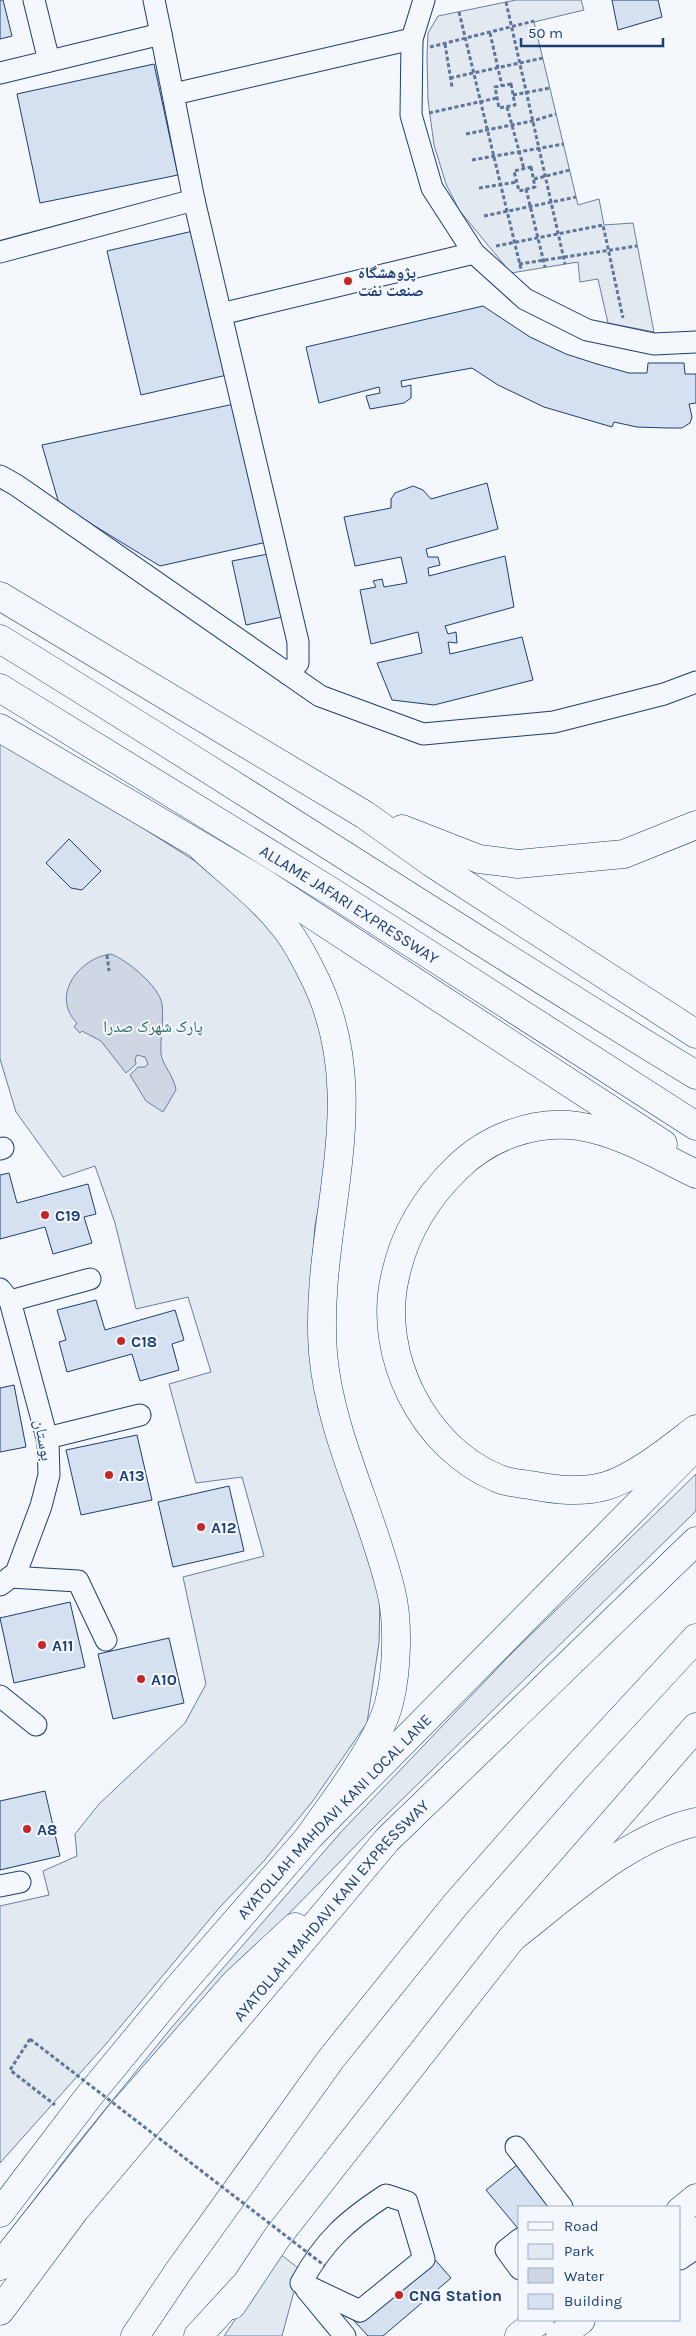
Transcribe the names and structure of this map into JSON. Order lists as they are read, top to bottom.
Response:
{
  "streets": {
    "main road": ["ALLAME JAFARI EXPRESSWAY", "AYATOLLAH MAHDAVI KANI LOCAL LANE", "AYATOLLAH MAHDAVI KANI EXPRESSWAY"],
    "street": ["بوستان"]
  },
  "parks": ["پارک شهرک صدرا"],
  "places": [
    "پژوهشگاه صنعت نفت",
    "C19",
    "C18",
    "A13",
    "A12",
    "A11",
    "A10",
    "A8",
    "CNG Station"
  ],
  "legend": [
    "Road",
    "Park",
    "Water",
    "Building"
  ],
  "scale_bar": "50 m"
}
